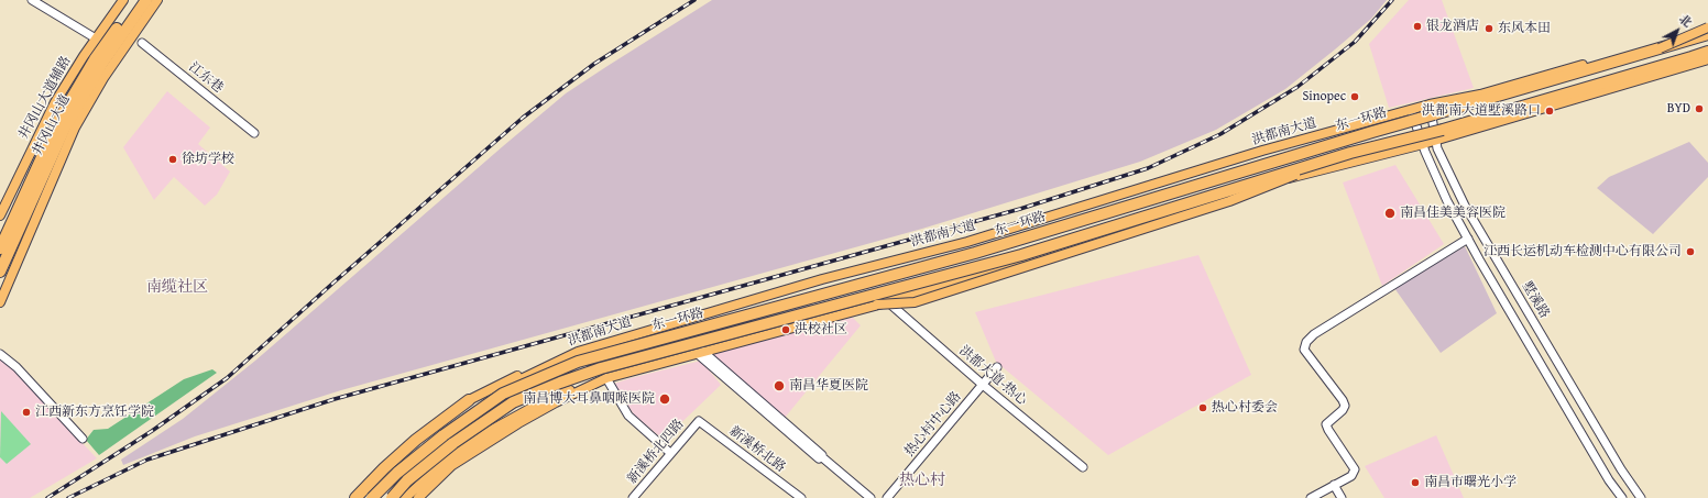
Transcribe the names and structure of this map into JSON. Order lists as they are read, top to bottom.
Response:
{
  "streets": {
    "highway": ["东一环路", "井冈山大道"],
    "main road": ["井冈山大道辅路", "洪都南大道"],
    "street": [
      "江东巷",
      "墅溪路",
      "洪都大道-热心",
      "热心村中心路",
      "新溪桥北路",
      "新溪桥北四路"
    ]
  },
  "crossings": [
    ["洪都南大道", "墅溪路"],
    ["洪都大道-热心", "热心村中心路"],
    ["新溪桥北路", "新溪桥北四路"]
  ],
  "districts": ["南缆社区", "热心村"],
  "places": [
    "银龙酒店",
    "东风本田",
    "Sinopec",
    "BYD",
    "洪都南大道墅溪路口",
    "徐坊学校",
    "南昌佳美美容医院",
    "江西长运机动车检测中心有限公司",
    "洪校社区",
    "南昌华夏医院",
    "南昌博大耳鼻咽喉医院",
    "热心村委会",
    "江西新东方烹饪学院",
    "南昌市曙光小学"
  ],
  "north": "top right"
}
